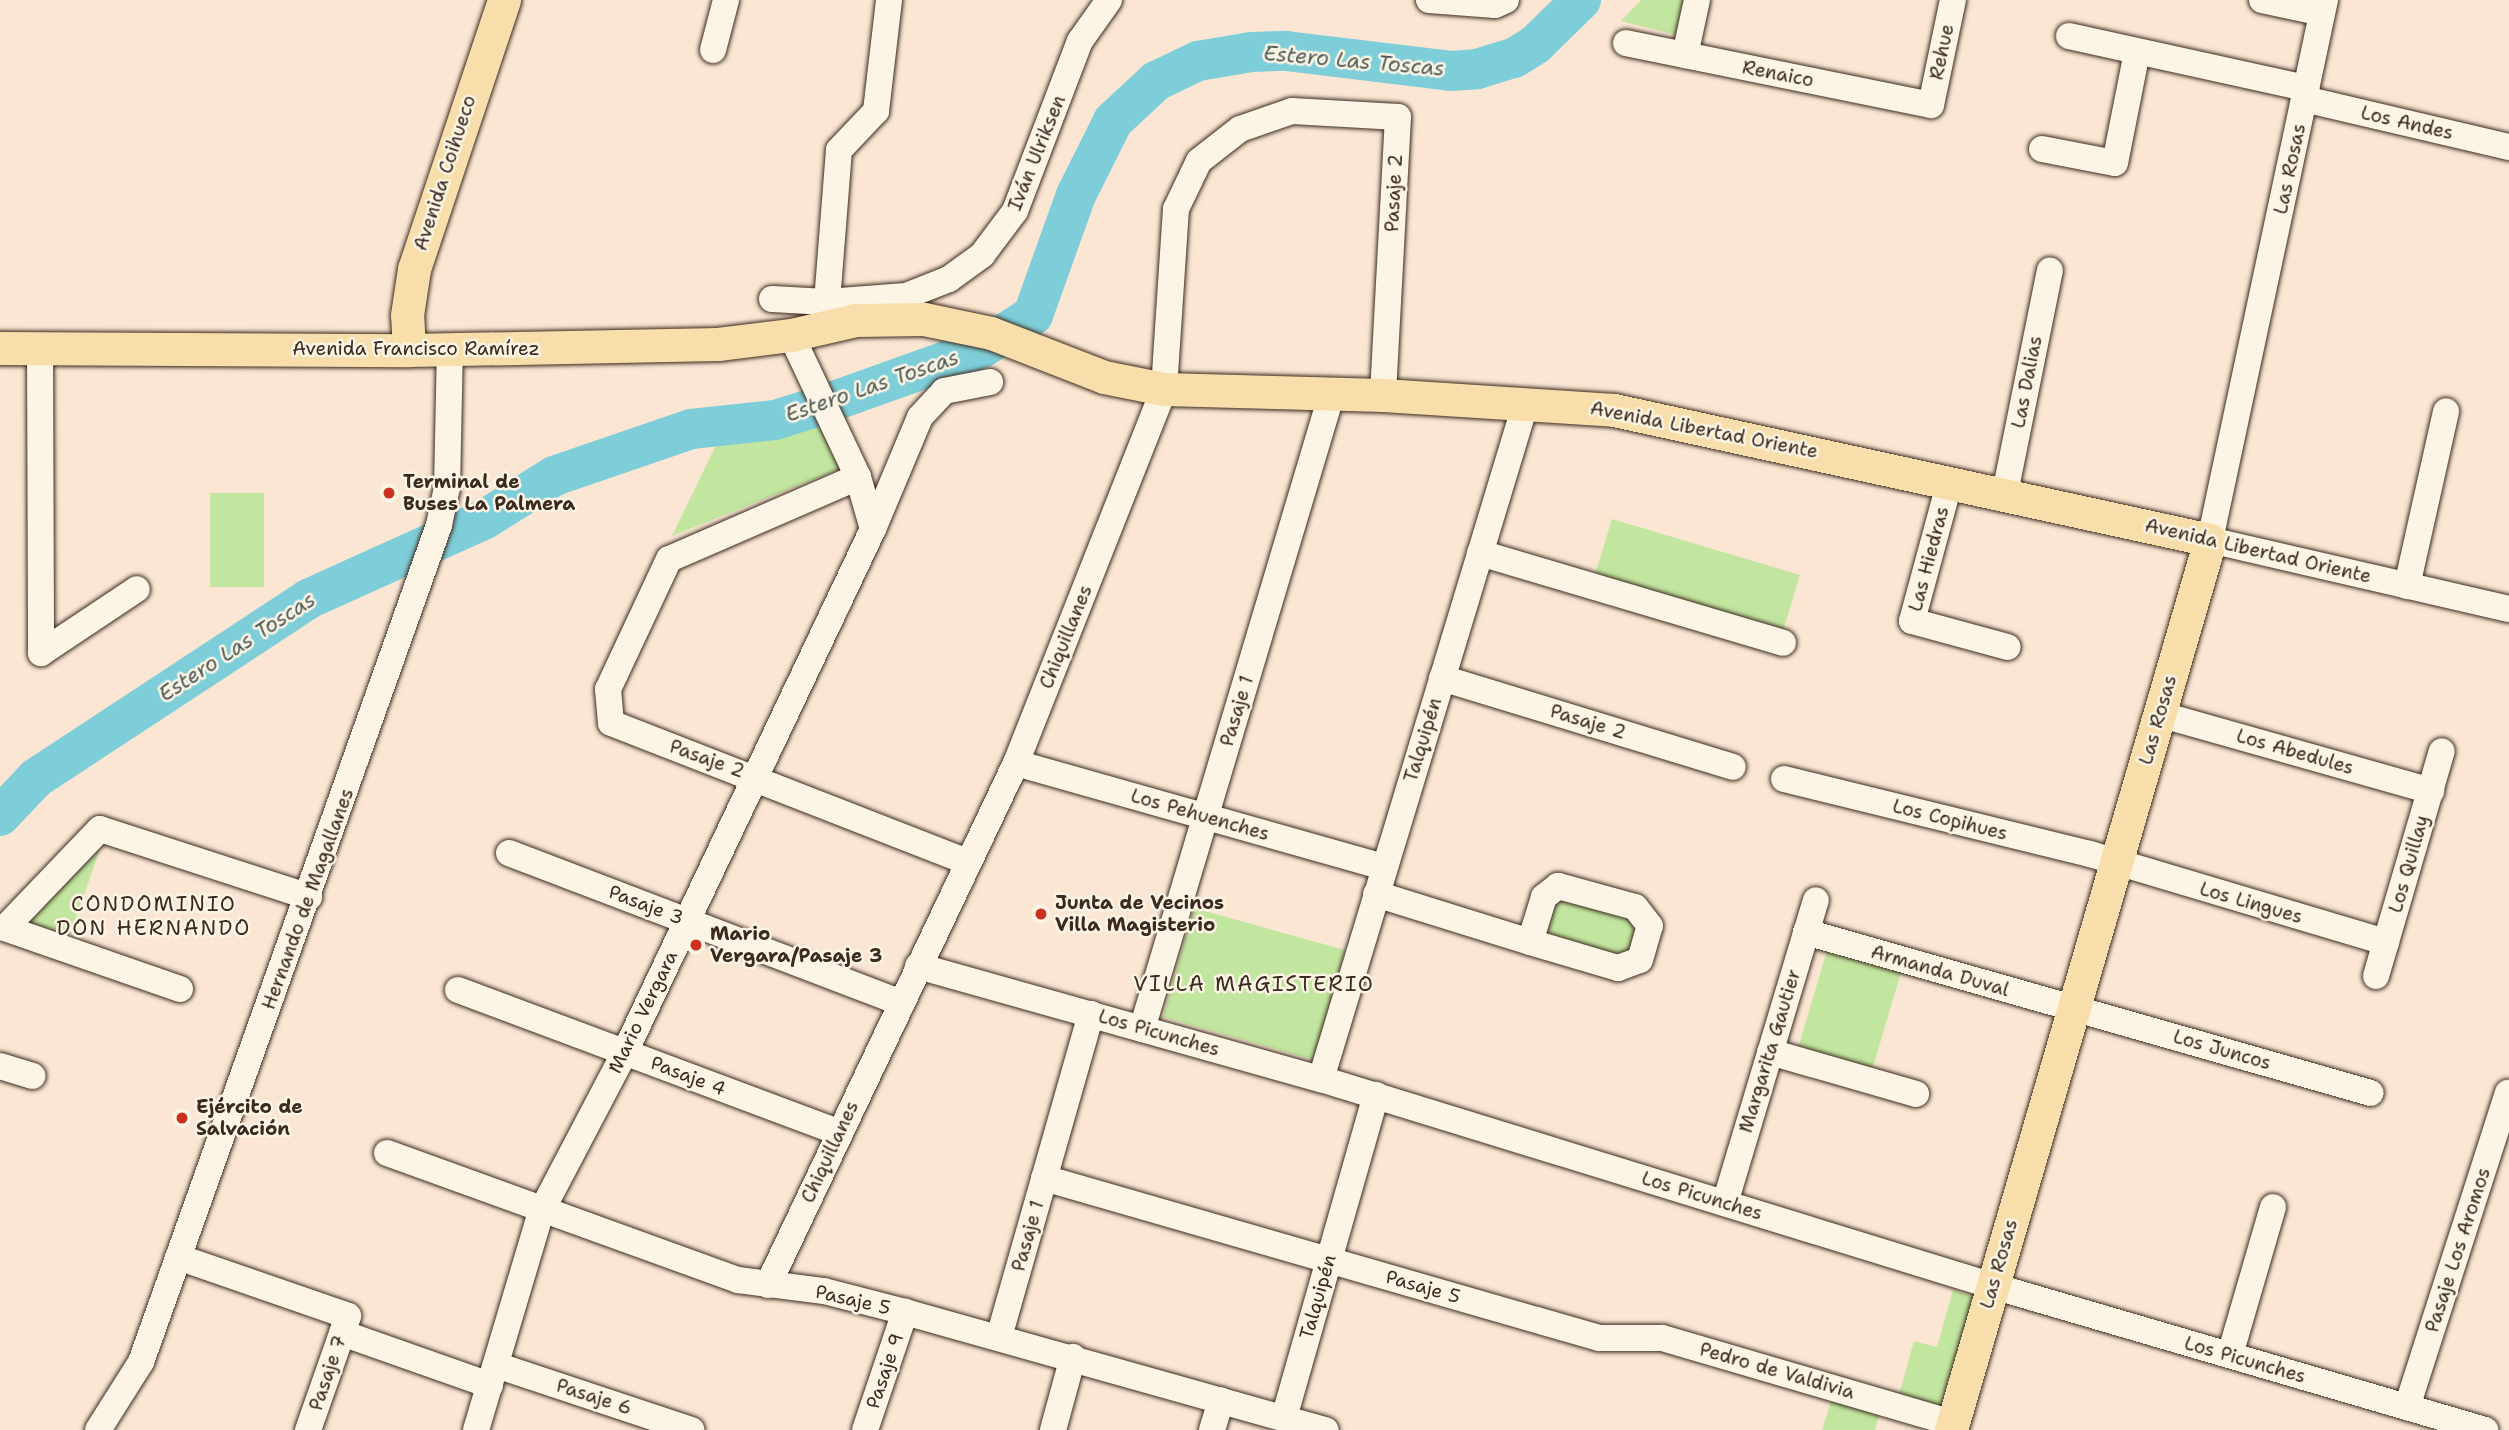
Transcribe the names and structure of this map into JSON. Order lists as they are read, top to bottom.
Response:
{
  "streets": {
    "main road": [
      "Las Rosas",
      "Avenida Coihueco",
      "Avenida Francisco Ramírez",
      "Avenida Libertad Oriente"
    ],
    "street": [
      "Rehue",
      "Renaico",
      "Los Andes",
      "Iván Ulriksen",
      "Pasaje 2",
      "Las Dalias",
      "Las Hiedras",
      "Chiquillanes",
      "Pasaje 1",
      "Talquipén",
      "Los Abedules",
      "Los Pehuenches",
      "Los Copihues",
      "Los Quillay",
      "Hernando de Magallanes",
      "Los Lingues",
      "Pasaje 3",
      "Armanda Duval",
      "Mario Vergara",
      "Los Picunches",
      "Los Juncos",
      "Margarita Gautier",
      "Pasaje 4",
      "Pasaje Los Aromos",
      "Pasaje 5",
      "Pasaje 9",
      "Pedro de Valdivia",
      "Pasaje 7",
      "Pasaje 6"
    ]
  },
  "crossings": [
    ["Rehue", "Renaico"],
    ["Los Andes", "Las Rosas"],
    ["Iván Ulriksen", "Avenida Francisco Ramírez"],
    ["Iván Ulriksen", "Avenida Libertad Oriente"],
    ["Las Rosas", "Avenida Libertad Oriente"],
    ["Las Rosas", "Los Abedules"],
    ["Las Rosas", "Los Copihues"],
    ["Las Rosas", "Los Lingues"],
    ["Las Rosas", "Armanda Duval"],
    ["Las Rosas", "Los Picunches"],
    ["Las Rosas", "Los Juncos"],
    ["Las Rosas", "Pedro de Valdivia"],
    ["Avenida Coihueco", "Avenida Francisco Ramírez"],
    ["Pasaje 2", "Avenida Libertad Oriente"],
    ["Pasaje 2", "Chiquillanes"],
    ["Pasaje 2", "Talquipén"],
    ["Pasaje 2", "Mario Vergara"],
    ["Avenida Francisco Ramírez", "Avenida Libertad Oriente"],
    ["Avenida Francisco Ramírez", "Hernando de Magallanes"],
    ["Las Dalias", "Avenida Libertad Oriente"],
    ["Avenida Libertad Oriente", "Las Hiedras"],
    ["Avenida Libertad Oriente", "Chiquillanes"],
    ["Avenida Libertad Oriente", "Pasaje 1"],
    ["Avenida Libertad Oriente", "Talquipén"],
    ["Chiquillanes", "Los Pehuenches"],
    ["Chiquillanes", "Pasaje 3"],
    ["Chiquillanes", "Los Picunches"],
    ["Chiquillanes", "Pasaje 4"],
    ["Chiquillanes", "Pasaje 5"],
    ["Pasaje 1", "Los Pehuenches"],
    ["Pasaje 1", "Los Picunches"],
    ["Pasaje 1", "Pasaje 5"],
    ["Talquipén", "Los Pehuenches"],
    ["Talquipén", "Los Picunches"],
    ["Talquipén", "Pasaje 5"],
    ["Los Abedules", "Los Quillay"],
    ["Los Copihues", "Los Lingues"],
    ["Los Quillay", "Los Lingues"],
    ["Hernando de Magallanes", "Pasaje 6"],
    ["Pasaje 3", "Mario Vergara"],
    ["Armanda Duval", "Los Juncos"],
    ["Armanda Duval", "Margarita Gautier"],
    ["Mario Vergara", "Pasaje 4"],
    ["Mario Vergara", "Pasaje 5"],
    ["Mario Vergara", "Pasaje 6"],
    ["Los Picunches", "Margarita Gautier"],
    ["Los Picunches", "Pasaje Los Aromos"],
    ["Pasaje 5", "Pasaje 9"],
    ["Pasaje 5", "Pedro de Valdivia"],
    ["Pasaje 7", "Pasaje 6"]
  ],
  "districts": ["CONDOMINIO DON HERNANDO", "VILLA MAGISTERIO"],
  "water": ["Estero Las Toscas"],
  "places": [
    "Terminal de Buses La Palmera",
    "Junta de Vecinos Villa Magisterio",
    "Mario Vergara/Pasaje 3",
    "Ejército de Salvación"
  ]
}
